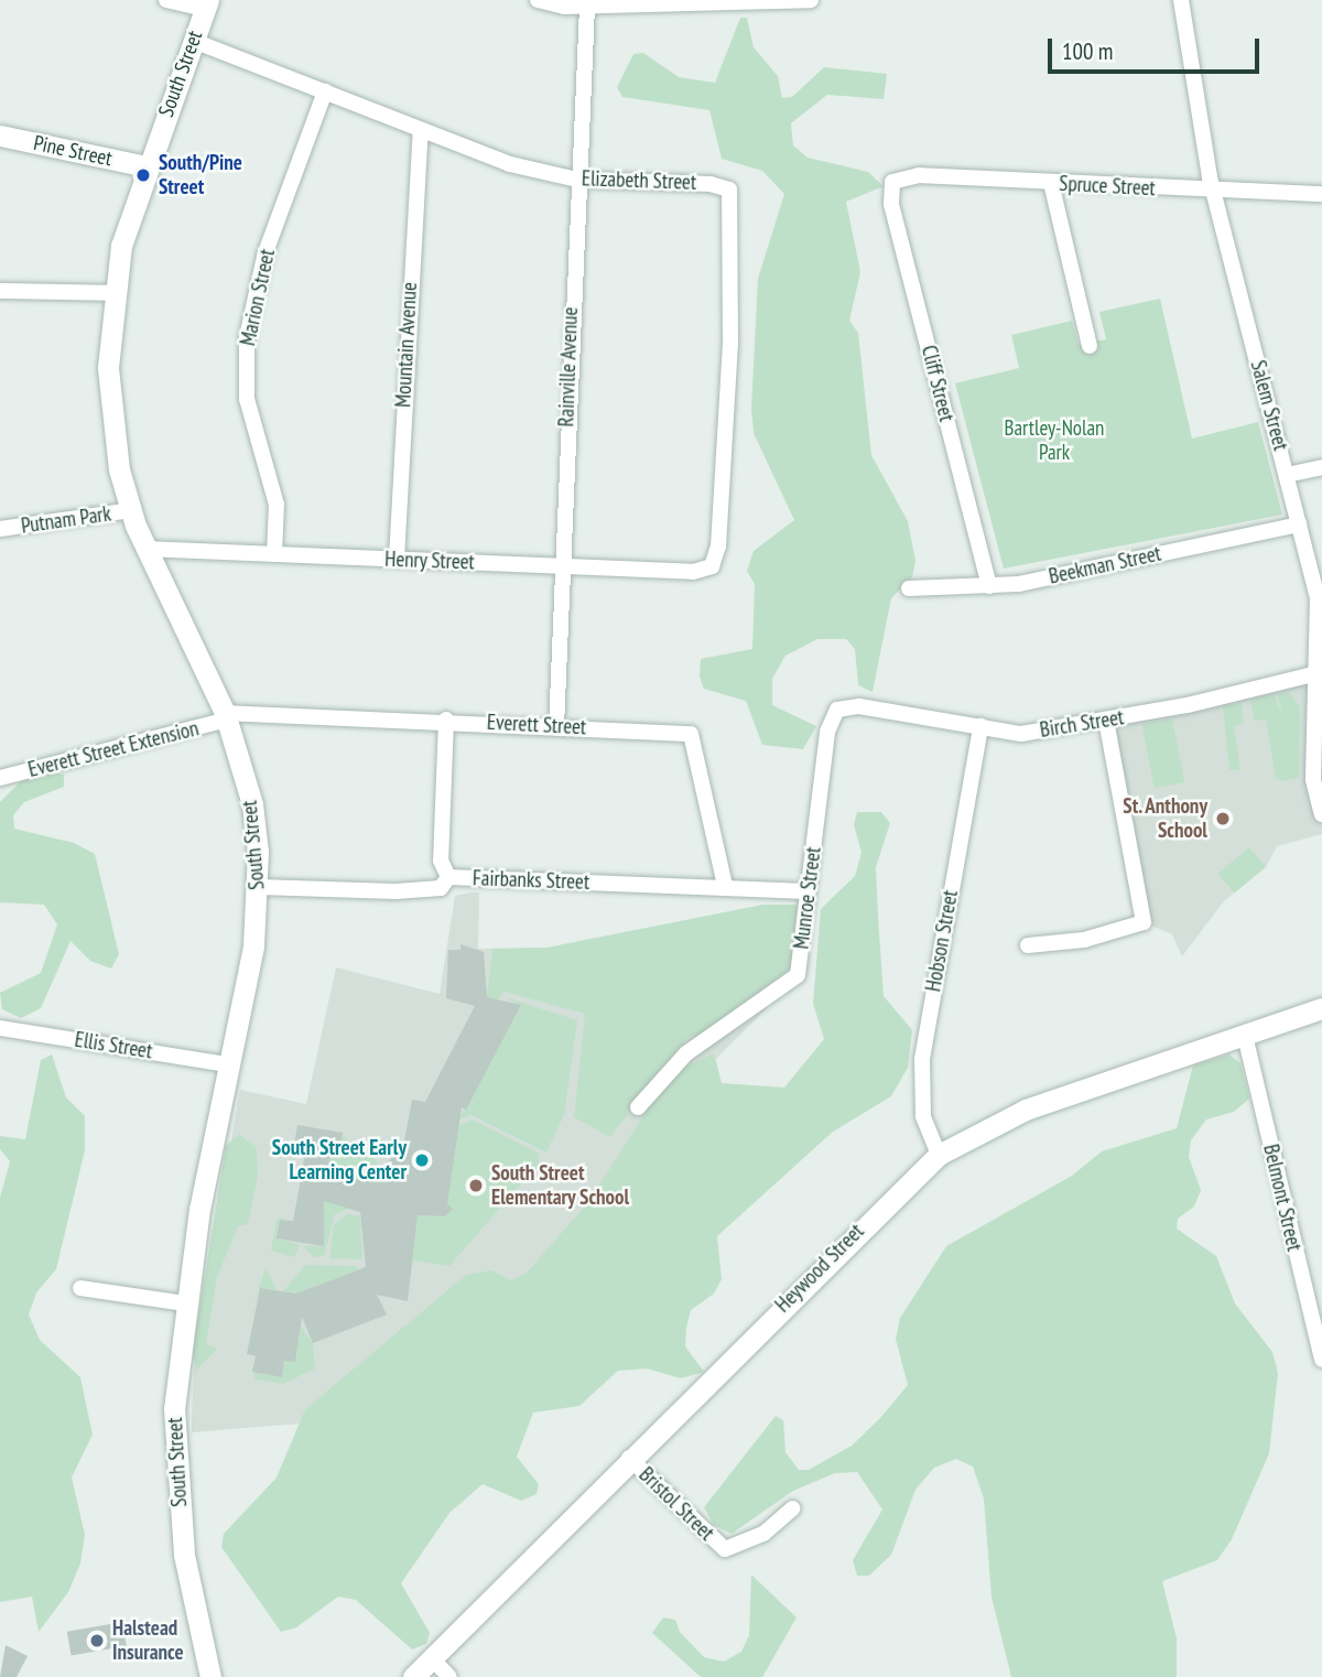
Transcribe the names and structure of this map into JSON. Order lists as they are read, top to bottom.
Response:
{
  "streets": {
    "main road": ["South Street", "Pine Street", "Heywood Street"],
    "street": [
      "Elizabeth Street",
      "Spruce Street",
      "Marion Street",
      "Mountain Avenue",
      "Rainville Avenue",
      "Cliff Street",
      "Salem Street",
      "Putnam Park",
      "Henry Street",
      "Beekman Street",
      "Birch Street",
      "Everett Street",
      "Everett Street Extension",
      "Fairbanks Street",
      "Munroe Street",
      "Hobson Street",
      "Ellis Street",
      "Belmont Street",
      "Bristol Street"
    ]
  },
  "crossings": [
    ["South Street", "Pine Street"],
    ["South Street", "Elizabeth Street"],
    ["South Street", "Putnam Park"],
    ["South Street", "Henry Street"],
    ["South Street", "Everett Street"],
    ["South Street", "Everett Street Extension"],
    ["South Street", "Fairbanks Street"],
    ["South Street", "Ellis Street"],
    ["Elizabeth Street", "Marion Street"],
    ["Elizabeth Street", "Mountain Avenue"],
    ["Elizabeth Street", "Rainville Avenue"],
    ["Elizabeth Street", "Henry Street"],
    ["Spruce Street", "Cliff Street"],
    ["Spruce Street", "Salem Street"],
    ["Marion Street", "Henry Street"],
    ["Mountain Avenue", "Henry Street"],
    ["Rainville Avenue", "Henry Street"],
    ["Rainville Avenue", "Everett Street"],
    ["Cliff Street", "Beekman Street"],
    ["Salem Street", "Beekman Street"],
    ["Salem Street", "Birch Street"],
    ["Birch Street", "Munroe Street"],
    ["Birch Street", "Hobson Street"],
    ["Everett Street", "Everett Street Extension"],
    ["Everett Street", "Fairbanks Street"],
    ["Fairbanks Street", "Munroe Street"],
    ["Hobson Street", "Heywood Street"],
    ["Belmont Street", "Heywood Street"],
    ["Heywood Street", "Bristol Street"]
  ],
  "parks": ["Bartley-Nolan Park"],
  "places": [
    "South/Pine Street",
    "St. Anthony School",
    "South Street Early Learning Center",
    "South Street Elementary School",
    "Halstead Insurance"
  ],
  "scale_bar": "100 m"
}
